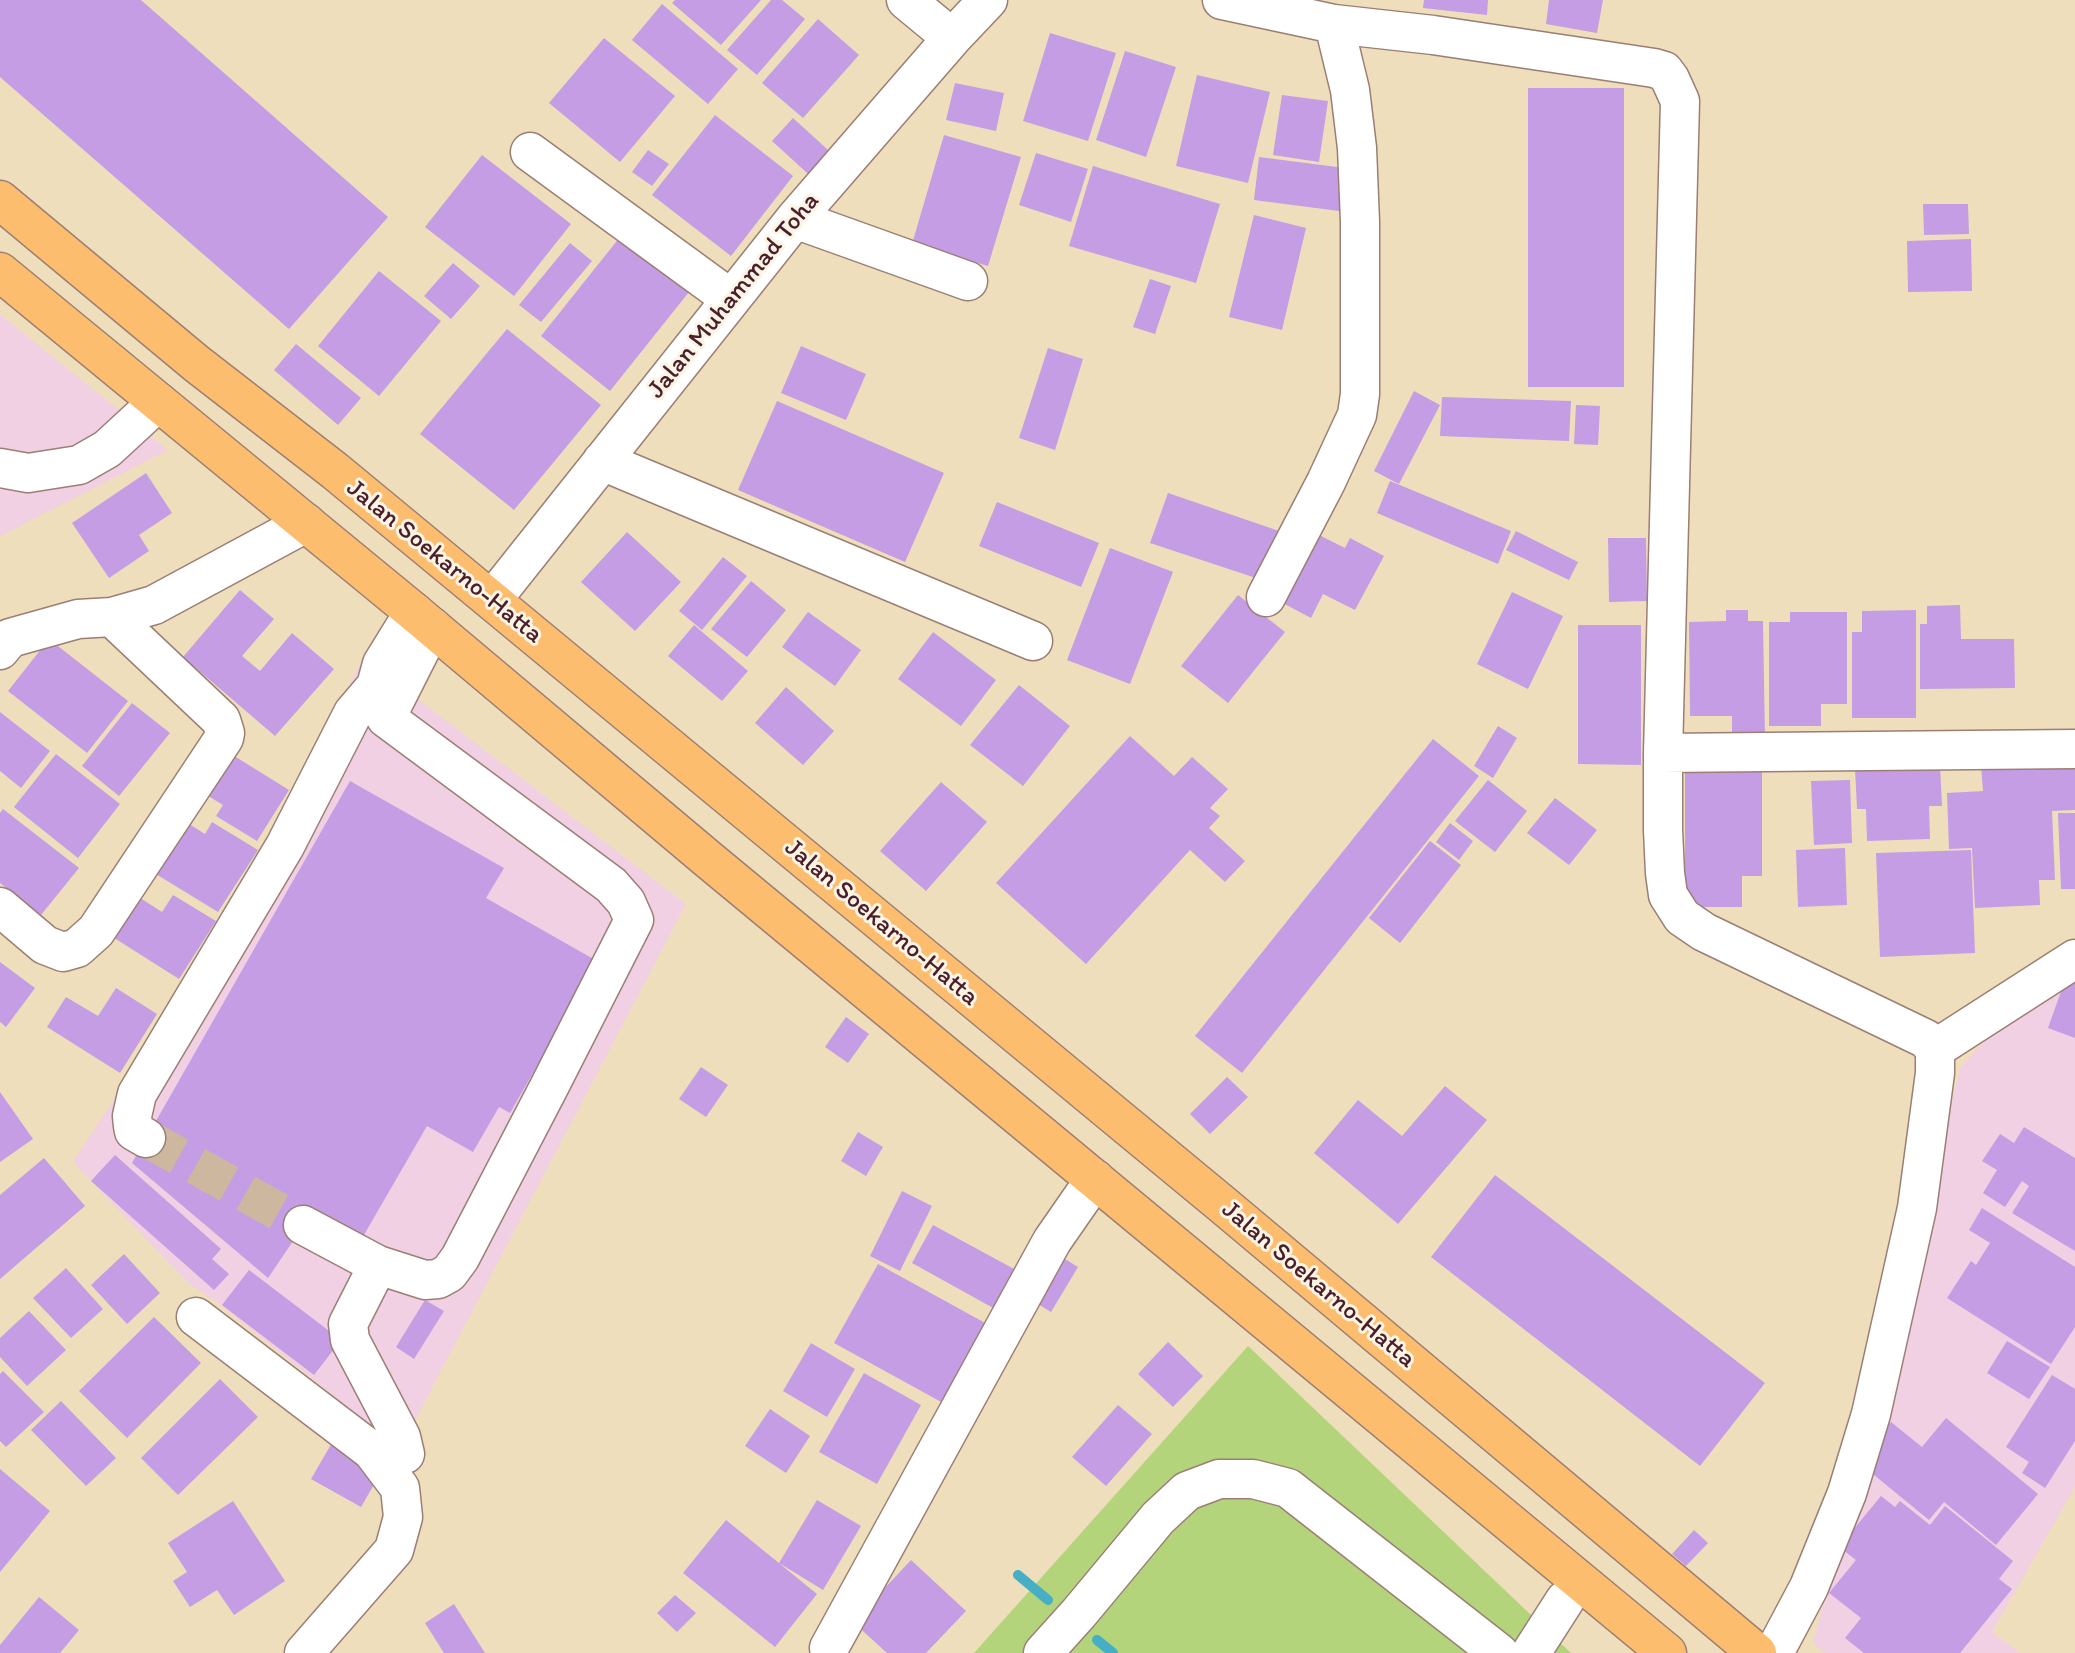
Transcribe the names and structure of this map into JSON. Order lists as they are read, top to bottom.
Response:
{
  "streets": {
    "highway": ["Jalan Soekarno-Hatta"],
    "street": ["Jalan Muhammad Toha"]
  },
  "crossings": [
    ["Jalan Muhammad Toha", "Jalan Soekarno-Hatta"]
  ]
}
